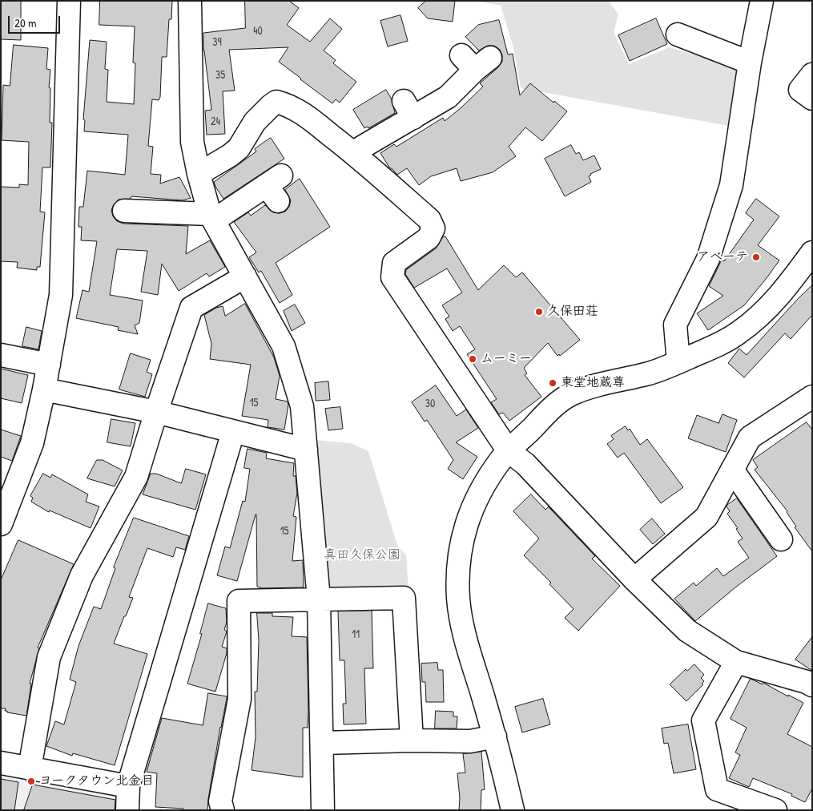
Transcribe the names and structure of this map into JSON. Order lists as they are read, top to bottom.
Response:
{
  "parks": ["真田久保公園"],
  "places": [
    "アベーテ",
    "久保田荘",
    "ムーミー",
    "東堂地蔵尊",
    "ヨークタウン北金目"
  ],
  "house_numbers": [
    "40",
    "39",
    "35",
    "24",
    "15",
    "30",
    "15",
    "11"
  ],
  "scale_bar": "20 m"
}
